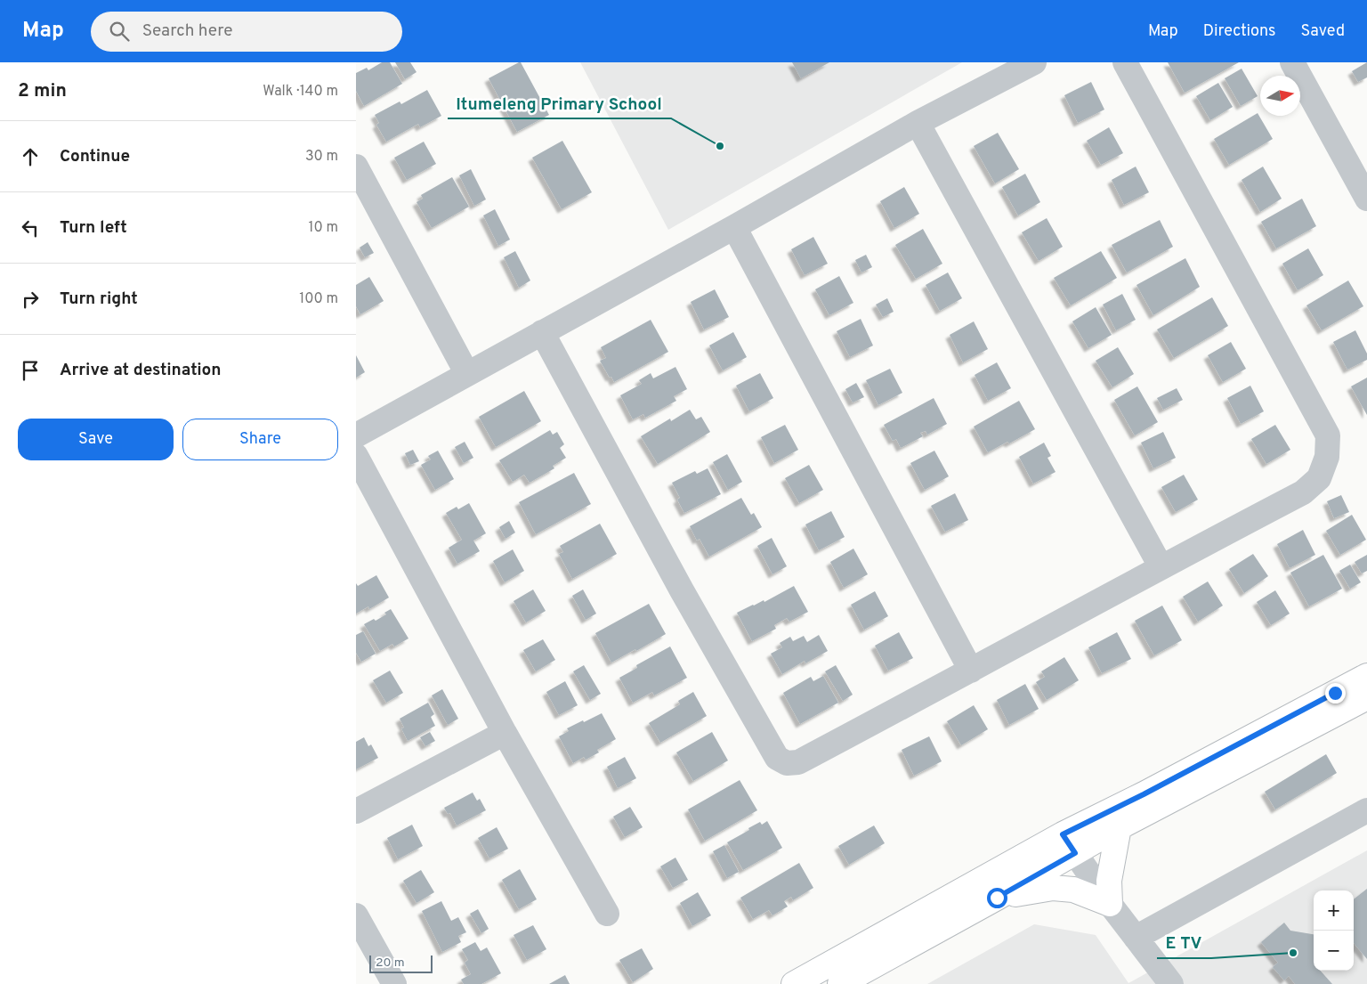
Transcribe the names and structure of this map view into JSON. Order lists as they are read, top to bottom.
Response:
{
  "places": ["Itumeleng Primary School", "E TV"],
  "scale_bar": "20 m",
  "north": "right",
  "page": {
    "header": "Map",
    "search": "Search here",
    "nav": ["Map", "Directions", "Saved"],
    "heading": ["2 min", "Walk · 140 m"],
    "list": [
      ["Continue", "30 m"],
      ["Turn left", "10 m"],
      ["Turn right", "100 m"],
      "Arrive at destination"
    ],
    "buttons": ["Save", "Share"],
    "map_buttons": ["+", "−"],
    "scale": "20 m"
  }
}
